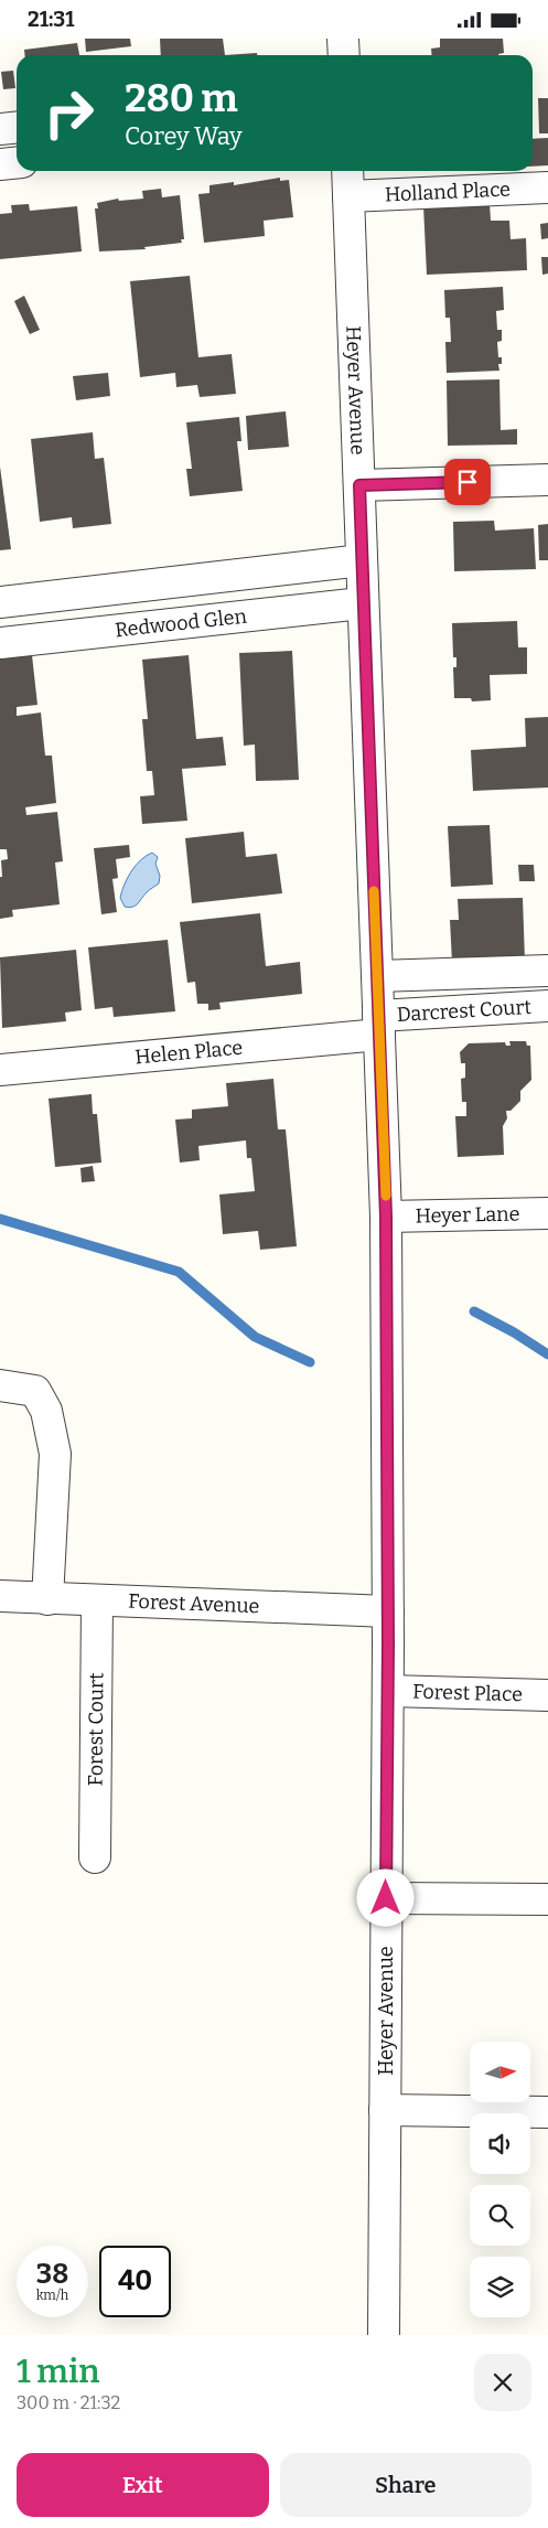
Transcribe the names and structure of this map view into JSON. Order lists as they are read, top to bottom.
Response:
{
  "streets": {
    "street": [
      "Holland Place",
      "Heyer Avenue",
      "Redwood Glen",
      "Darcrest Court",
      "Helen Place",
      "Heyer Lane",
      "Forest Avenue",
      "Forest Place",
      "Forest Court"
    ]
  },
  "crossings": [
    ["Holland Place", "Heyer Avenue"],
    ["Heyer Avenue", "Redwood Glen"],
    ["Heyer Avenue", "Darcrest Court"],
    ["Heyer Avenue", "Helen Place"],
    ["Heyer Avenue", "Heyer Lane"],
    ["Heyer Avenue", "Forest Avenue"],
    ["Heyer Avenue", "Forest Place"],
    ["Darcrest Court", "Helen Place"],
    ["Forest Avenue", "Forest Court"]
  ],
  "north": "right",
  "page": {
    "status": "21:31",
    "turn": ["280 m", "Corey Way"],
    "speed": "38 km/h",
    "limit": "40",
    "heading": ["1 min", "300 m · 21:32"],
    "buttons": ["Exit", "Share"]
  }
}
